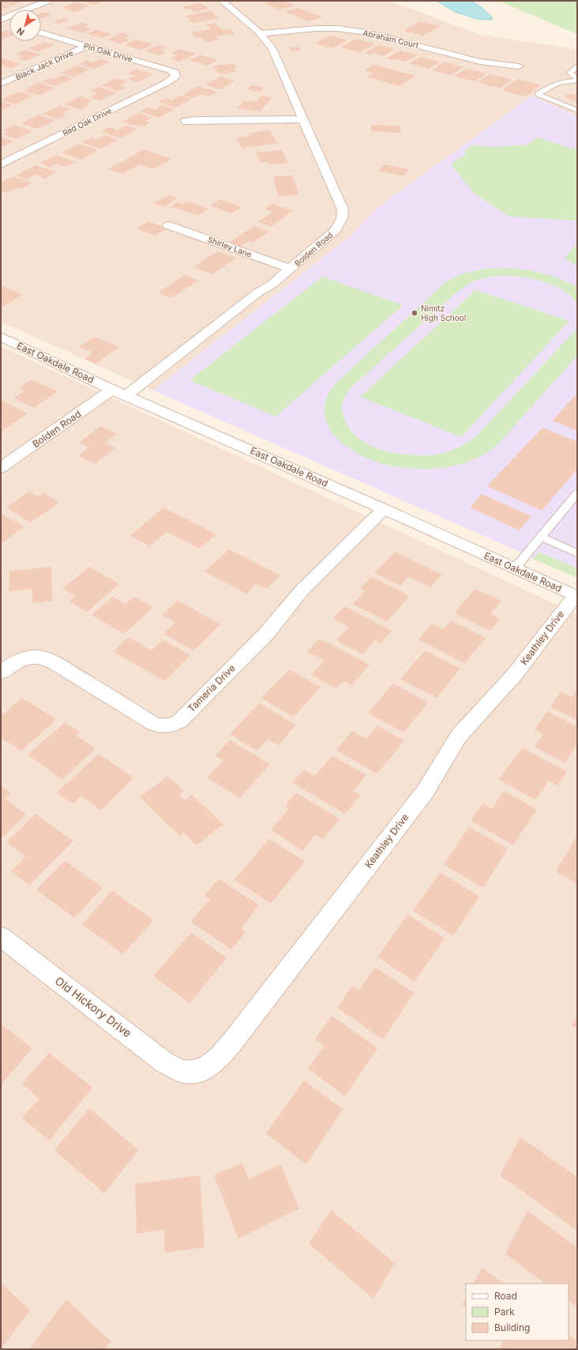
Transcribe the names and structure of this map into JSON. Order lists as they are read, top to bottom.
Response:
{
  "streets": {
    "street": [
      "Abraham Court",
      "Pin Oak Drive",
      "Black Jack Drive",
      "Red Oak Drive",
      "Shirley Lane",
      "Bolden Road",
      "East Oakdale Road",
      "Keathley Drive",
      "Tameria Drive",
      "Old Hickory Drive"
    ]
  },
  "crossings": [
    ["Abraham Court", "Bolden Road"],
    ["Pin Oak Drive", "Black Jack Drive"],
    ["Pin Oak Drive", "Red Oak Drive"],
    ["Shirley Lane", "Bolden Road"],
    ["Bolden Road", "East Oakdale Road"],
    ["East Oakdale Road", "Keathley Drive"],
    ["East Oakdale Road", "Tameria Drive"],
    ["Keathley Drive", "Old Hickory Drive"]
  ],
  "places": ["Nimitz High School"],
  "legend": ["Road", "Park", "Building"],
  "north": "bottom left"
}
